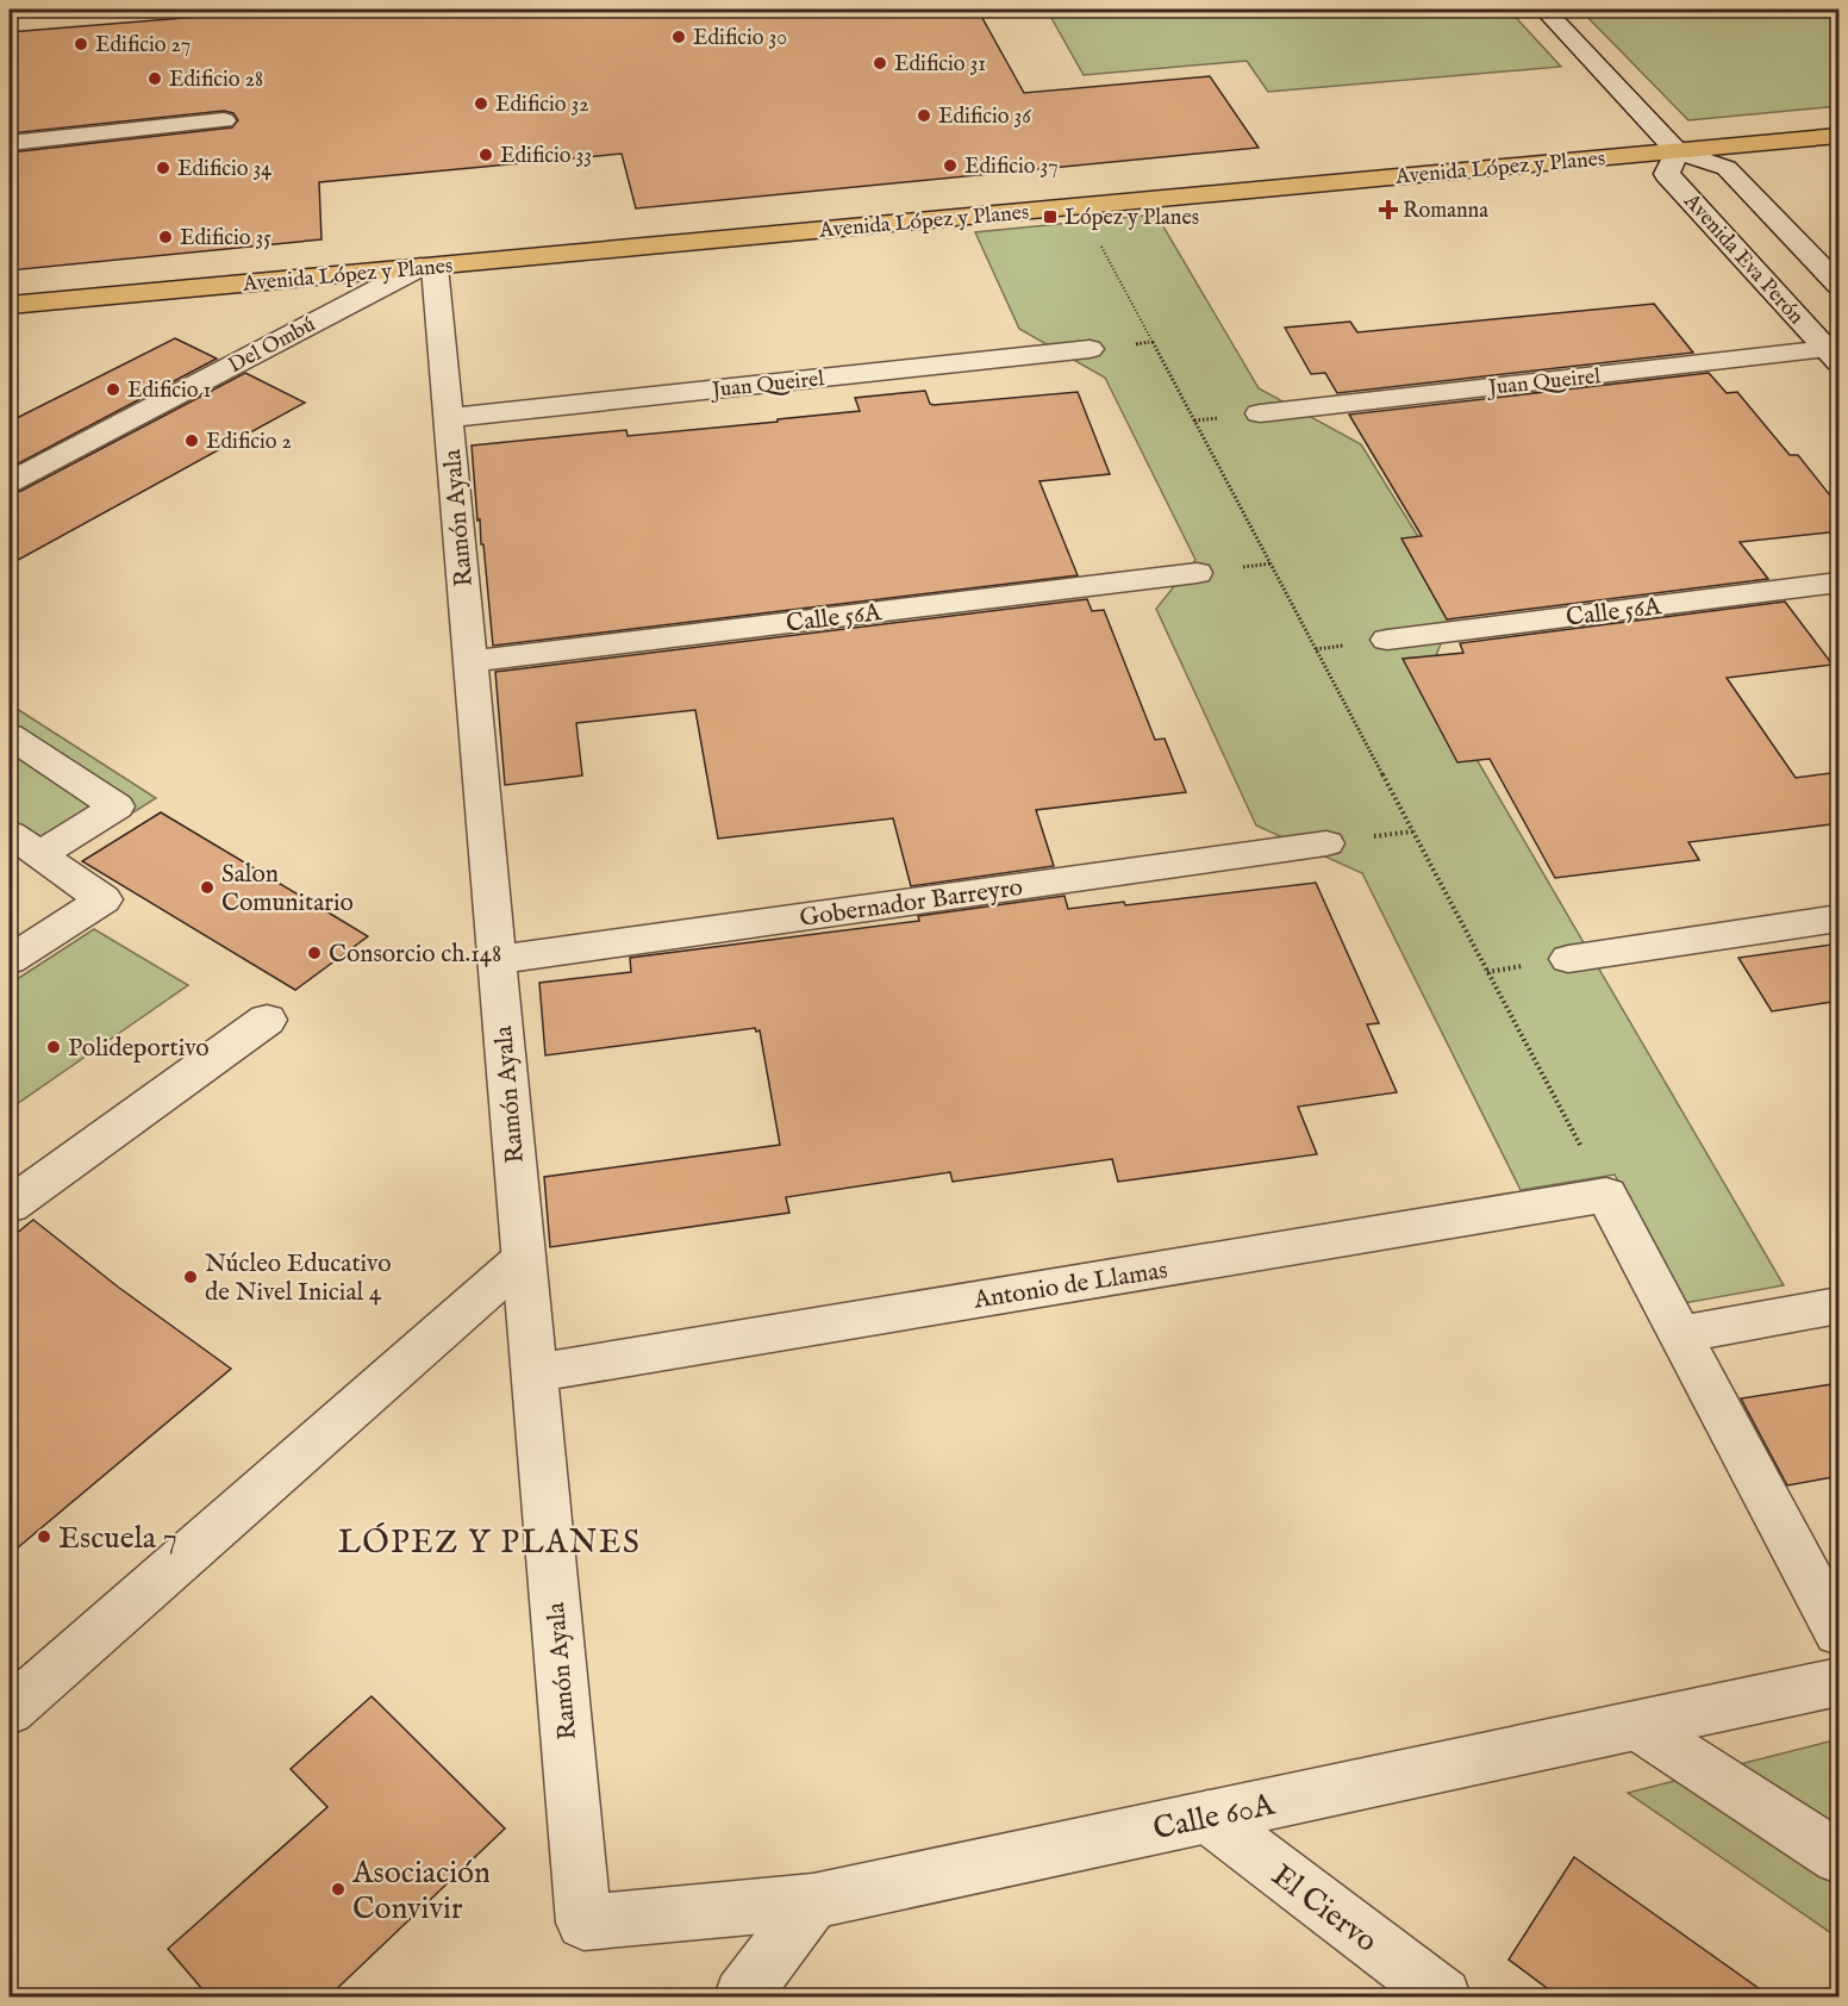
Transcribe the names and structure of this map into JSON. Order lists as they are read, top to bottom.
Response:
{
  "streets": {
    "main road": ["Avenida López y Planes"],
    "street": [
      "Avenida Eva Perón",
      "Del Ombú",
      "Juan Queirel",
      "Ramón Ayala",
      "Calle 56A",
      "Gobernador Barreyro",
      "Antonio de Llamas",
      "Calle 60A",
      "El Ciervo"
    ]
  },
  "crossings": [
    ["Avenida López y Planes", "Avenida Eva Perón"],
    ["Avenida López y Planes", "Del Ombú"],
    ["Avenida López y Planes", "Ramón Ayala"],
    ["Avenida Eva Perón", "Juan Queirel"],
    ["Del Ombú", "Ramón Ayala"],
    ["Juan Queirel", "Ramón Ayala"],
    ["Ramón Ayala", "Calle 56A"],
    ["Ramón Ayala", "Gobernador Barreyro"],
    ["Ramón Ayala", "Antonio de Llamas"],
    ["Ramón Ayala", "Calle 60A"],
    ["Calle 60A", "El Ciervo"]
  ],
  "districts": ["LÓPEZ Y PLANES"],
  "places": {
    "other": [
      "Edificio 30",
      "Edificio 27",
      "Edificio 31",
      "Edificio 28",
      "Edificio 32",
      "Edificio 36",
      "Edificio 33",
      "Edificio 37",
      "Edificio 34",
      "Edificio 35",
      "Edificio 1",
      "Edificio 2",
      "Salon Comunitario",
      "Consorcio ch.148",
      "Polideportivo",
      "Núcleo Educativo de Nivel Inicial 4",
      "Escuela 7",
      "Asociación Convivir"
    ],
    "health": ["Romanna"],
    "transit": ["López y Planes"]
  }
}
